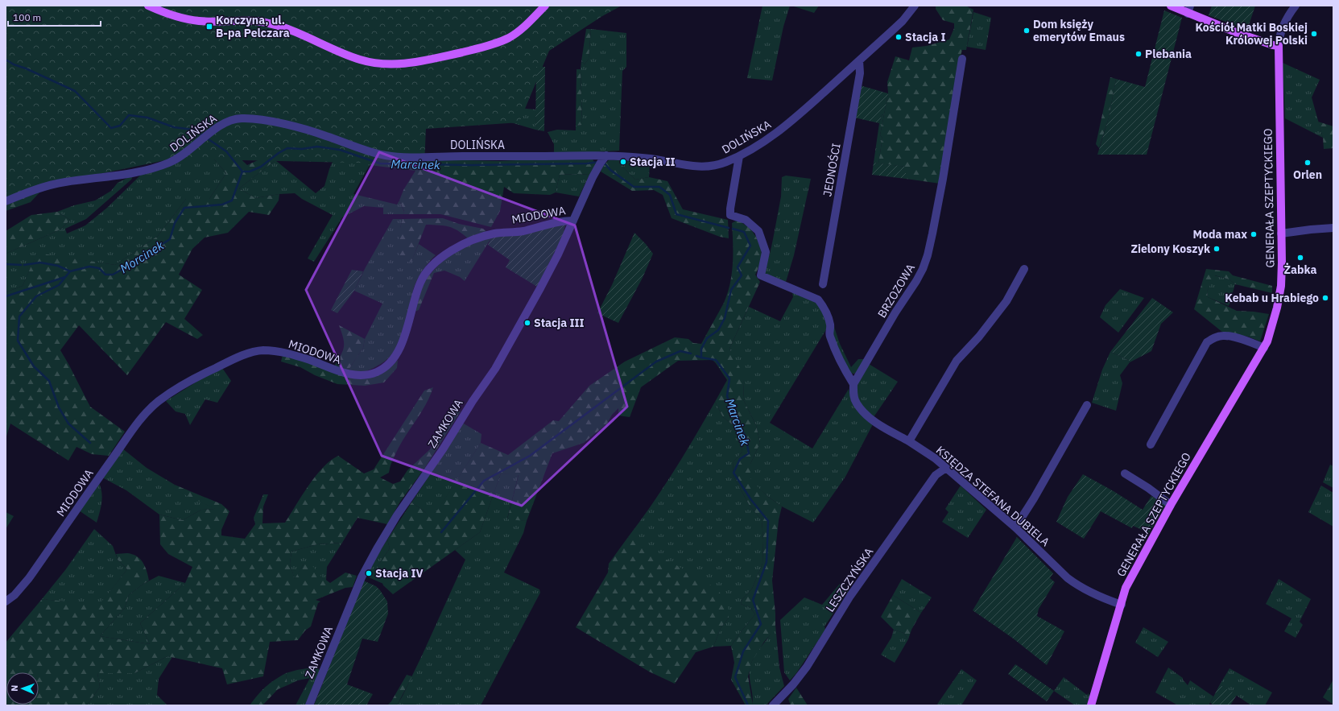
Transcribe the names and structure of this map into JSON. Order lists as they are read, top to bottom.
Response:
{
  "streets": {
    "main road": ["GENERAŁA SZEPTYCKIEGO"],
    "street": [
      "DOLIŃSKA",
      "JEDNOŚCI",
      "MIODOWA",
      "BRZOZOWA",
      "ZAMKOWA",
      "KSIĘDZA STEFANA DUBIELA",
      "LESZCZYŃSKA"
    ]
  },
  "crossings": [
    ["DOLIŃSKA", "JEDNOŚCI"],
    ["DOLIŃSKA", "ZAMKOWA"],
    ["GENERAŁA SZEPTYCKIEGO", "KSIĘDZA STEFANA DUBIELA"],
    ["MIODOWA", "ZAMKOWA"],
    ["KSIĘDZA STEFANA DUBIELA", "LESZCZYŃSKA"]
  ],
  "water": ["Marcinek", "Morcinek"],
  "places": {
    "transit": ["Korczyna, ul. B-pa Pelczara"],
    "other": [
      "Dom księży emerytów Emaus",
      "Kościół Matki Boskiej Królowej Polski",
      "Stacja I",
      "Plebania",
      "Stacja II",
      "Orlen",
      "Moda max",
      "Zielony Koszyk",
      "Żabka",
      "Kebab u Hrabiego",
      "Stacja III",
      "Stacja IV"
    ]
  },
  "scale_bar": "100 m",
  "north": "left"
}
